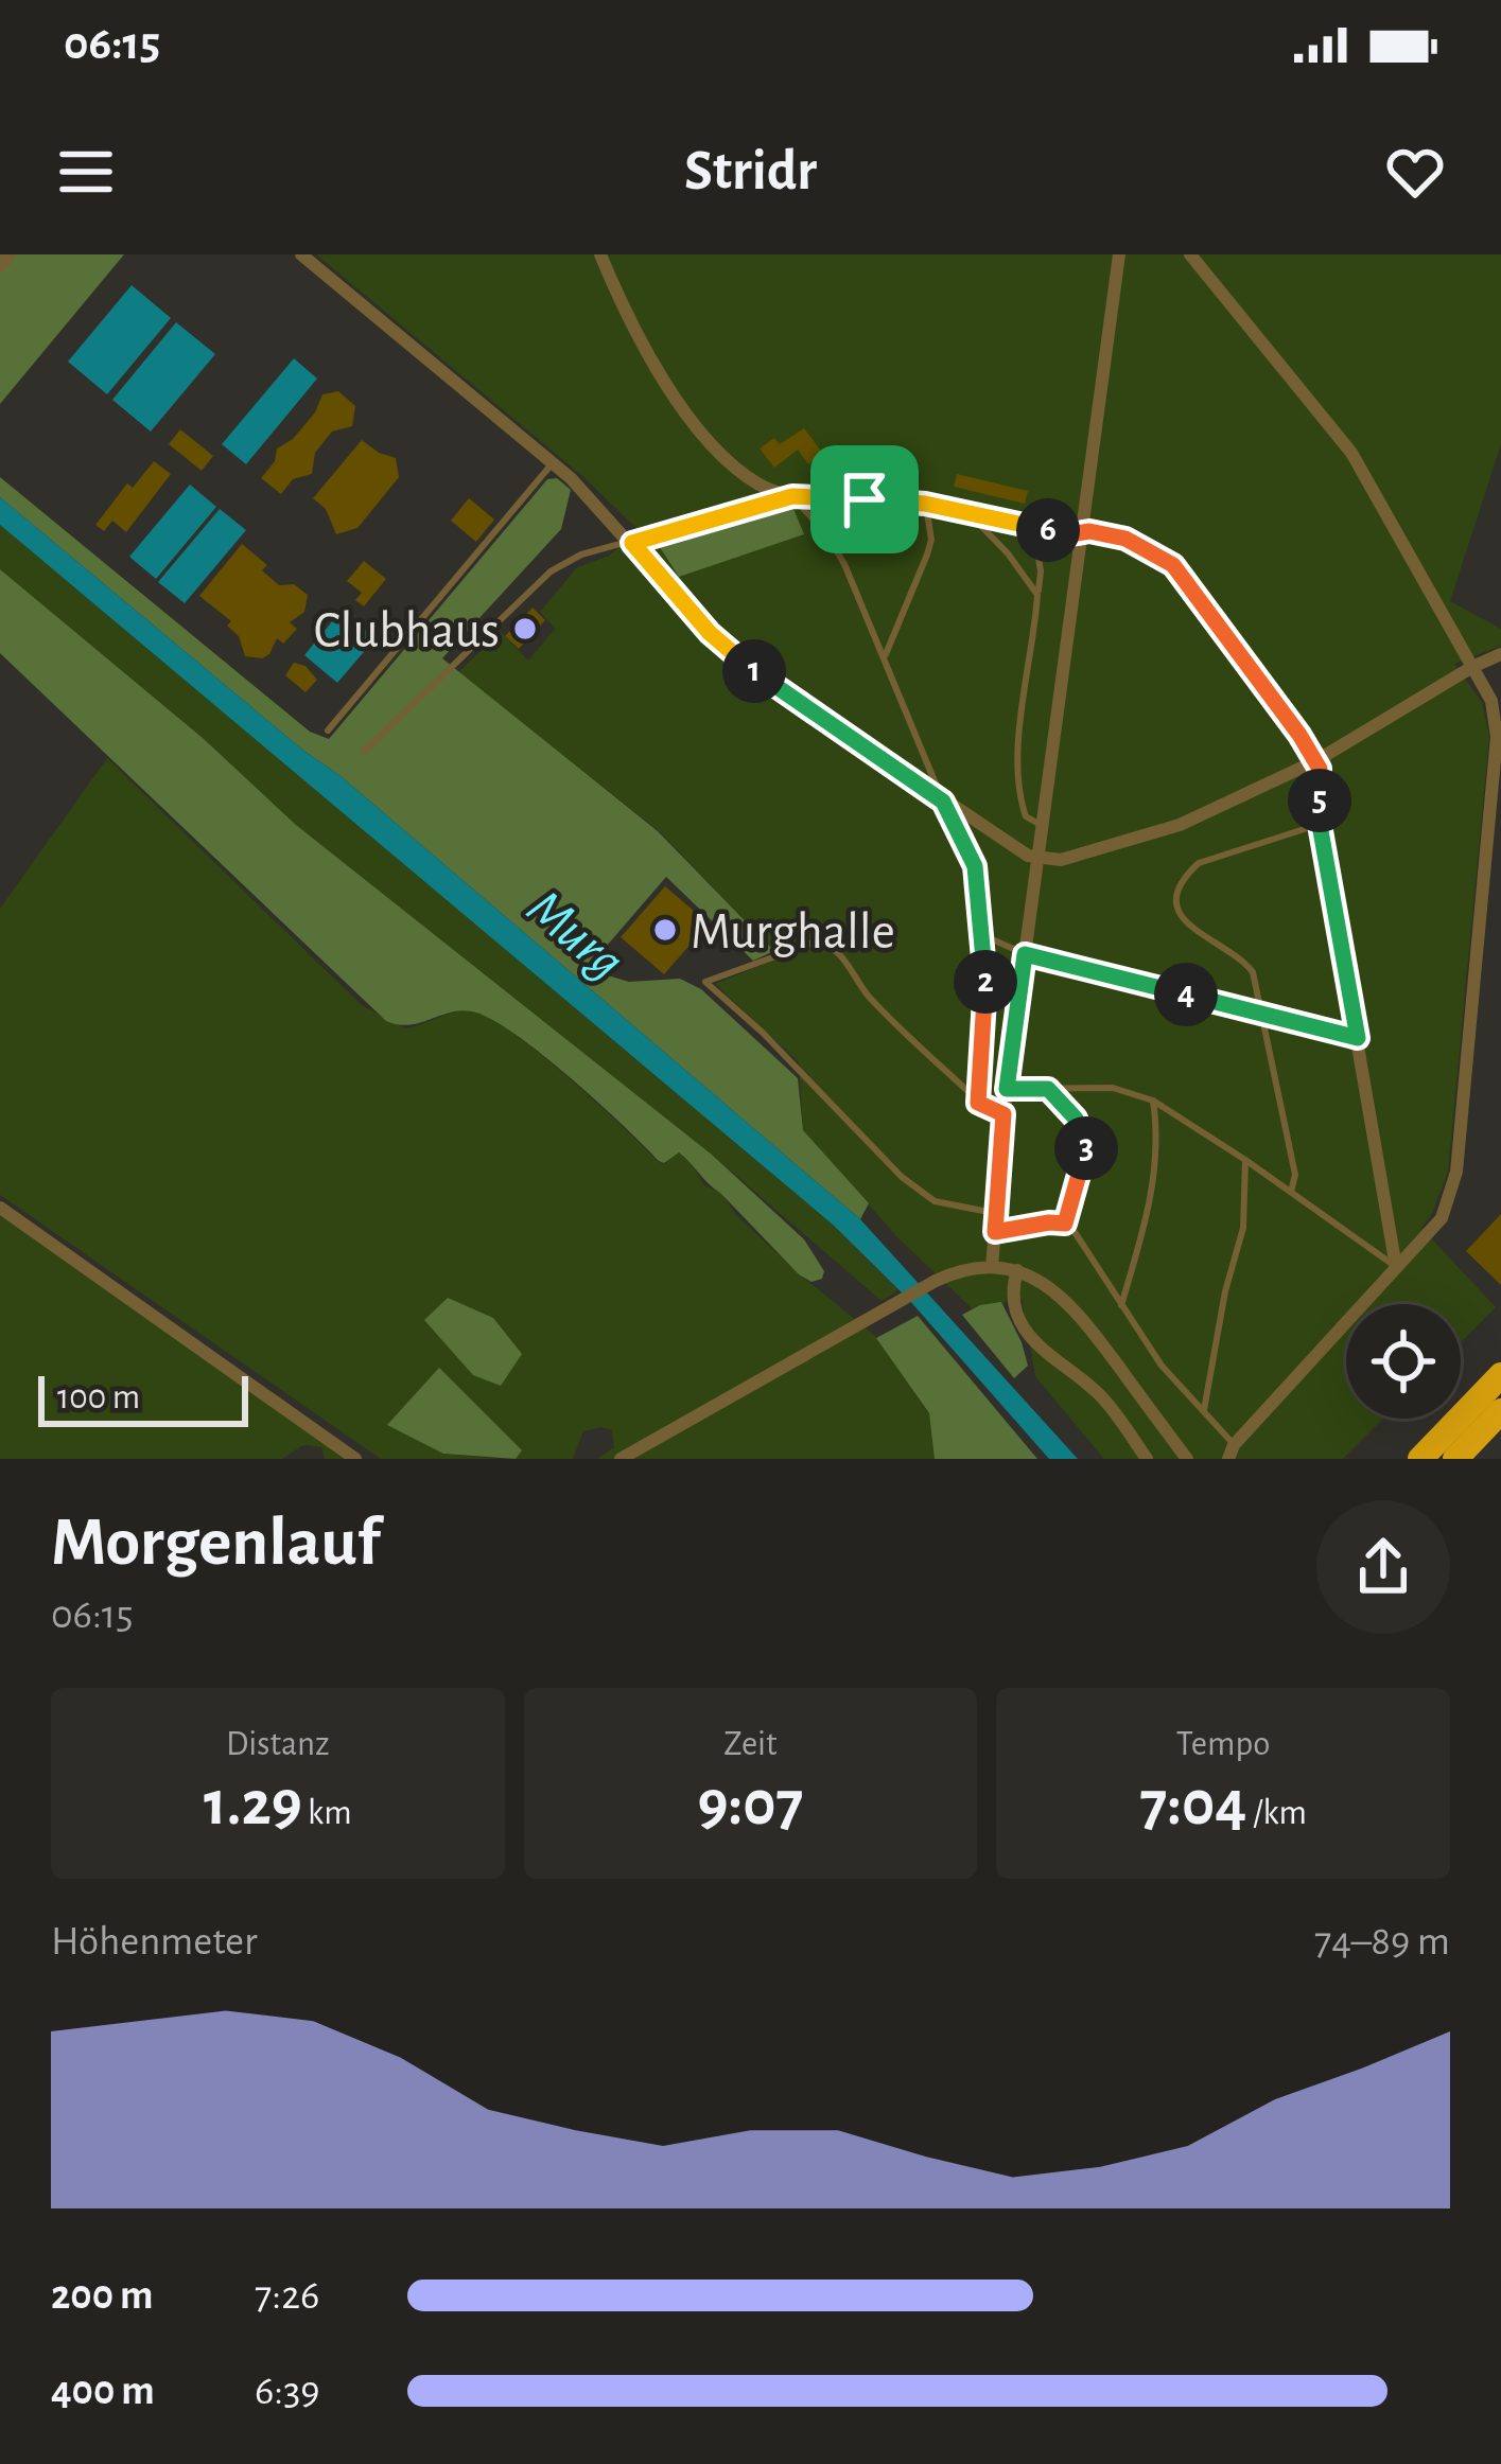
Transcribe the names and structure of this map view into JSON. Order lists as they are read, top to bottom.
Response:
{
  "water": ["Murg"],
  "places": ["Clubhaus", "Murghalle"],
  "scale_bar": "100 m",
  "page": {
    "status": "06:15",
    "header": "Stridr",
    "pins": [
      "6",
      "1",
      "5",
      "2",
      "4",
      "3"
    ],
    "scale": "100 m",
    "heading": ["Morgenlauf", "06:15"],
    "stats": [
      ["Distanz", "1.29 km"],
      ["Zeit", "9:07"],
      ["Tempo", "7:04 /km"]
    ],
    "chart": ["Höhenmeter", "74–89 m"],
    "list": [
      {
        "name": "200 m",
        "note": "7:26"
      },
      {
        "name": "400 m",
        "note": "6:39"
      }
    ]
  }
}
